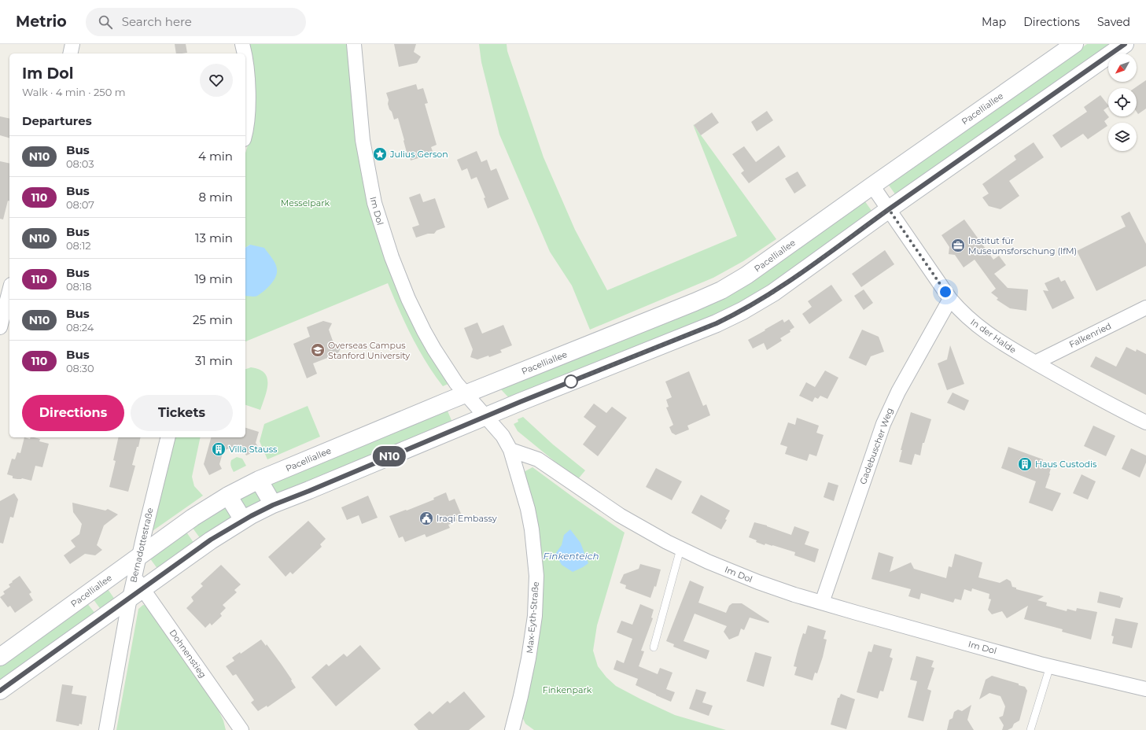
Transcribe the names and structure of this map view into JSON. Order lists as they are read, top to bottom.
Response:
{
  "streets": {
    "street": [
      "Pacelliallee",
      "Im Dol",
      "Falkenried",
      "In der Halde",
      "Gadebuscher Weg",
      "Bernadottestraße",
      "Max-Eyth-Straße",
      "Dohnenstieg"
    ]
  },
  "crossings": [
    ["Pacelliallee", "Im Dol"],
    ["Pacelliallee", "In der Halde"],
    ["Pacelliallee", "Bernadottestraße"],
    ["Im Dol", "Gadebuscher Weg"],
    ["Im Dol", "Max-Eyth-Straße"],
    ["Falkenried", "In der Halde"],
    ["In der Halde", "Gadebuscher Weg"],
    ["Bernadottestraße", "Dohnenstieg"]
  ],
  "water": ["Finkenteich"],
  "parks": ["Messelpark", "Finkenpark"],
  "places": {
    "place": ["Julius Gerson"],
    "office": ["Institut für Museumsforschung (IfM)"],
    "school or university": ["Overseas Campus Stanford University"],
    "building": ["Villa Stauss", "Haus Custodis"],
    "public building": ["Iraqi Embassy"]
  },
  "lines": ["bus line N10"],
  "north": "bottom left",
  "page": {
    "header": "Metrio",
    "search": "Search here",
    "nav": ["Map", "Directions", "Saved"],
    "on_map": "N10",
    "heading": [
      ["Im Dol", "Walk · 4 min · 250 m"],
      "Departures"
    ],
    "list": [
      {
        "mark": "N10",
        "name": "Bus",
        "note": "08:03",
        "value": "4 min"
      },
      {
        "mark": "110",
        "name": "Bus",
        "note": "08:07",
        "value": "8 min"
      },
      {
        "mark": "N10",
        "name": "Bus",
        "note": "08:12",
        "value": "13 min"
      },
      {
        "mark": "110",
        "name": "Bus",
        "note": "08:18",
        "value": "19 min"
      },
      {
        "mark": "N10",
        "name": "Bus",
        "note": "08:24",
        "value": "25 min"
      },
      {
        "mark": "110",
        "name": "Bus",
        "note": "08:30",
        "value": "31 min"
      }
    ],
    "buttons": ["Directions", "Tickets"]
  }
}
